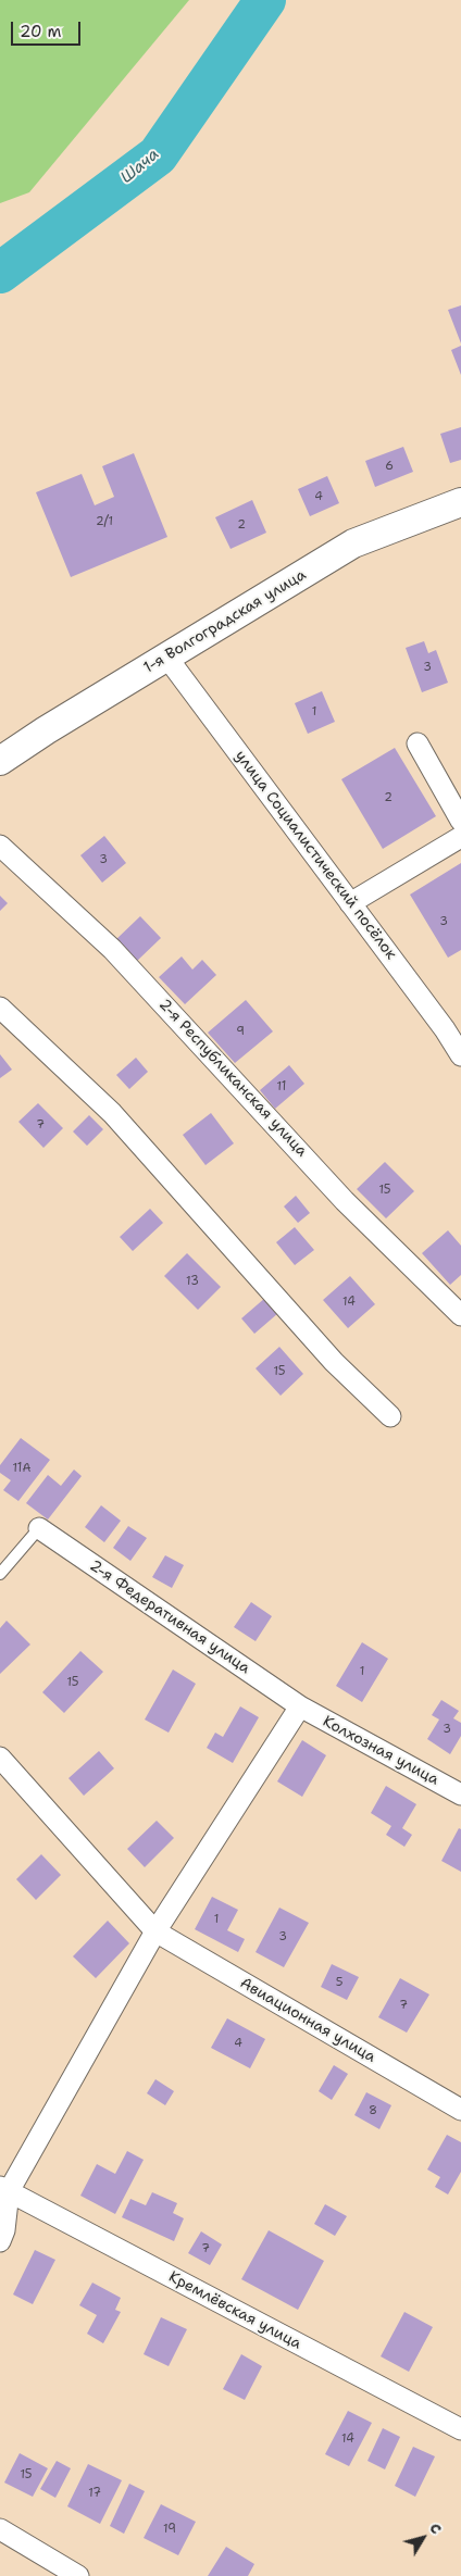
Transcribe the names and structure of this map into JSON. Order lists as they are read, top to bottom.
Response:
{
  "streets": {
    "street": [
      "1-я Волгоградская улица",
      "улица Социалистический посёлок",
      "2-я Республиканская улица",
      "2-я Федеративная улица",
      "Колхозная улица",
      "Авиационная улица",
      "Кремлёвская улица"
    ]
  },
  "crossings": [
    ["1-я Волгоградская улица", "улица Социалистический посёлок"],
    ["2-я Федеративная улица", "Колхозная улица"]
  ],
  "water": ["Шача"],
  "house_numbers": [
    "6",
    "4",
    "2/1",
    "2",
    "3",
    "1",
    "2",
    "3",
    "3",
    "9",
    "11",
    "7",
    "15",
    "13",
    "14",
    "15",
    "11А",
    "1",
    "15",
    "3",
    "1",
    "3",
    "5",
    "7",
    "4",
    "8",
    "7",
    "14",
    "15",
    "17",
    "19"
  ],
  "scale_bar": "20 m",
  "north": "top right"
}
